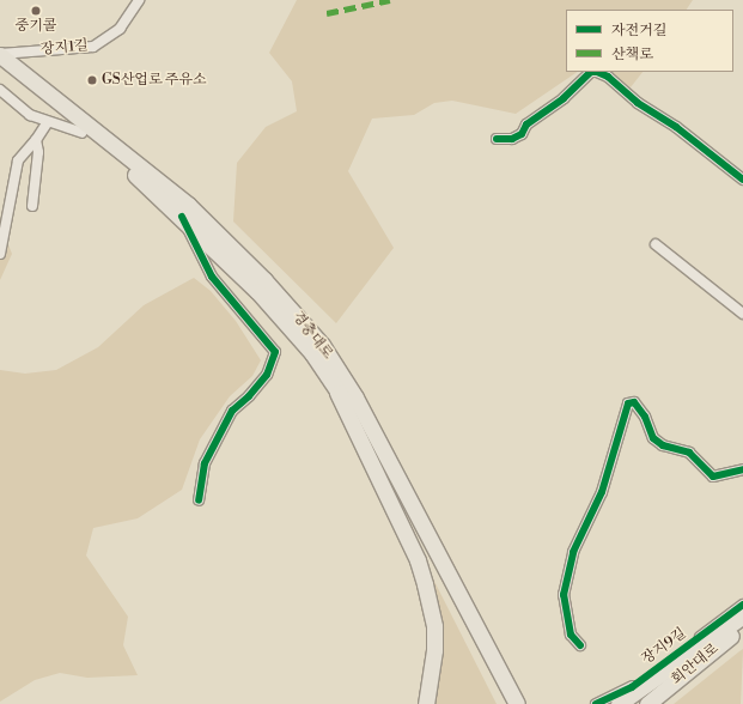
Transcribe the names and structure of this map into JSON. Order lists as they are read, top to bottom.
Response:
{
  "streets": {
    "main road": ["경충대로", "회안대로"],
    "street": ["장지1길", "장지9길"]
  },
  "crossings": [
    ["장지1길", "경충대로"]
  ],
  "places": ["중기콜", "GS산업로 주유소"],
  "legend": ["자전거길", "산책로"]
}
